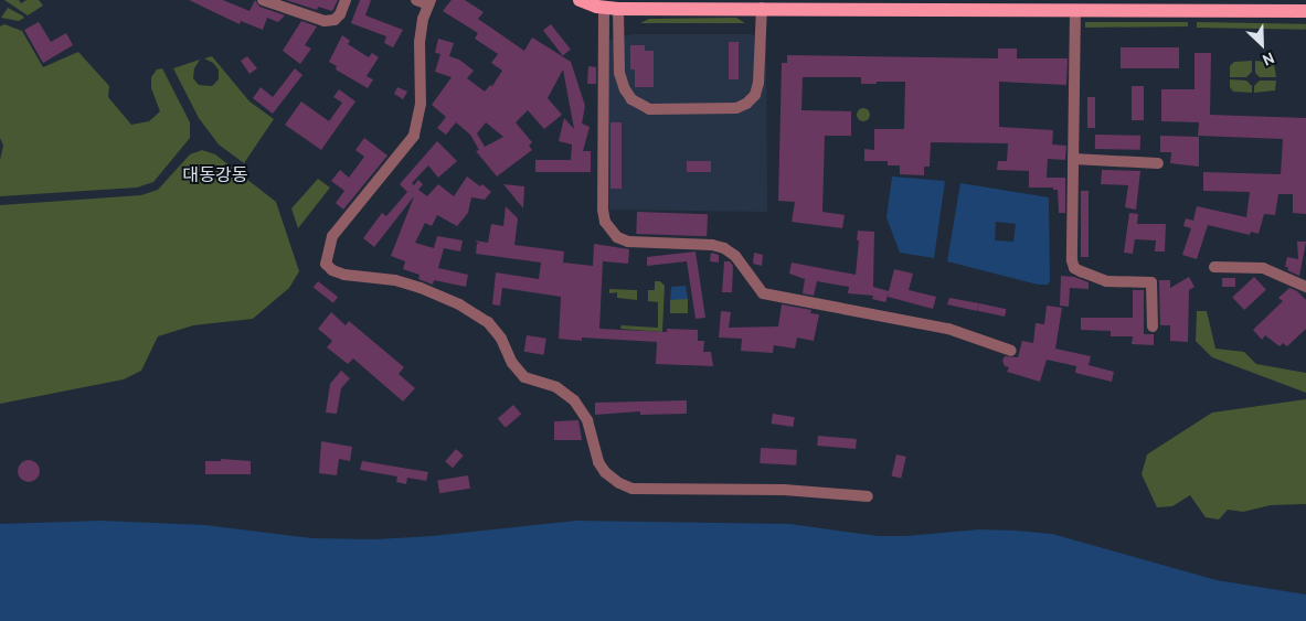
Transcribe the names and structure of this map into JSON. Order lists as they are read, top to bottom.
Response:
{
  "districts": ["대동강동"],
  "north": "bottom right"
}
